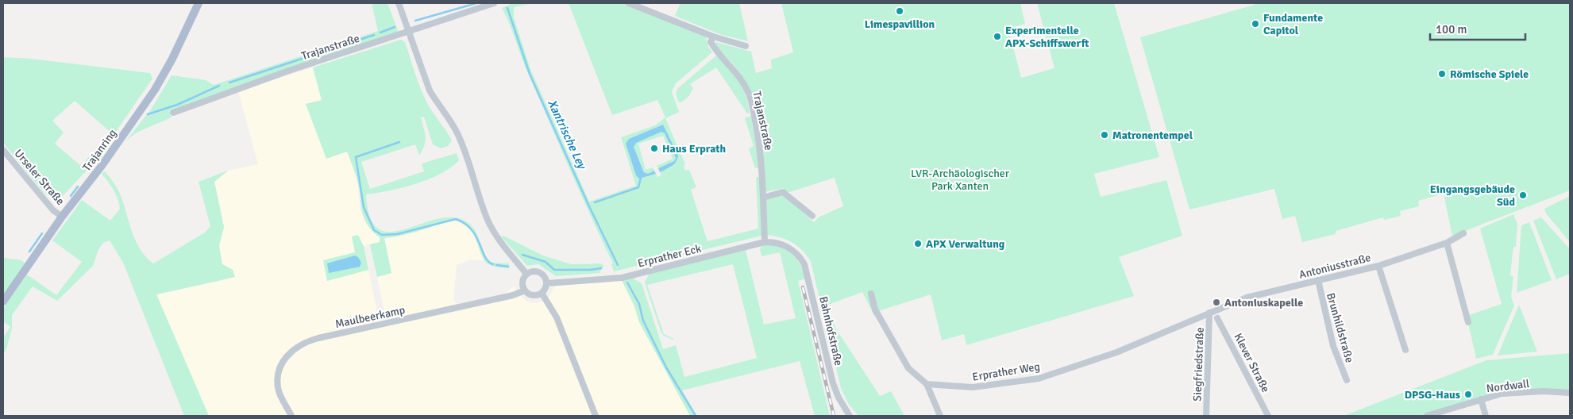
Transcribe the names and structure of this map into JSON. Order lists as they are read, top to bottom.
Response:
{
  "streets": {
    "main road": ["Trajanring"],
    "street": [
      "Trajanstraße",
      "Urseler Straße",
      "Erprather Eck",
      "Antoniusstraße",
      "Maulbeerkamp",
      "Brunhildstraße",
      "Bahnhofstraße",
      "Klever Straße",
      "Siegfriedstraße",
      "Erprather Weg",
      "Nordwall"
    ]
  },
  "crossings": [
    ["Trajanstraße", "Erprather Eck"],
    ["Trajanring", "Urseler Straße"],
    ["Erprather Eck", "Maulbeerkamp"],
    ["Erprather Eck", "Bahnhofstraße"],
    ["Antoniusstraße", "Brunhildstraße"],
    ["Antoniusstraße", "Siegfriedstraße"],
    ["Antoniusstraße", "Erprather Weg"],
    ["Siegfriedstraße", "Erprather Weg"]
  ],
  "water": ["Xantrische Ley"],
  "parks": ["LVR-Archäologischer Park Xanten"],
  "places": [
    "Limespavillion",
    "Fundamente Capitol",
    "Experimentelle APX-Schiffswerft",
    "Römische Spiele",
    "Matronentempel",
    "Haus Erprath",
    "Eingangsgebäude Süd",
    "APX Verwaltung",
    "Antoniuskapelle",
    "DPSG-Haus"
  ],
  "scale_bar": "100 m"
}
